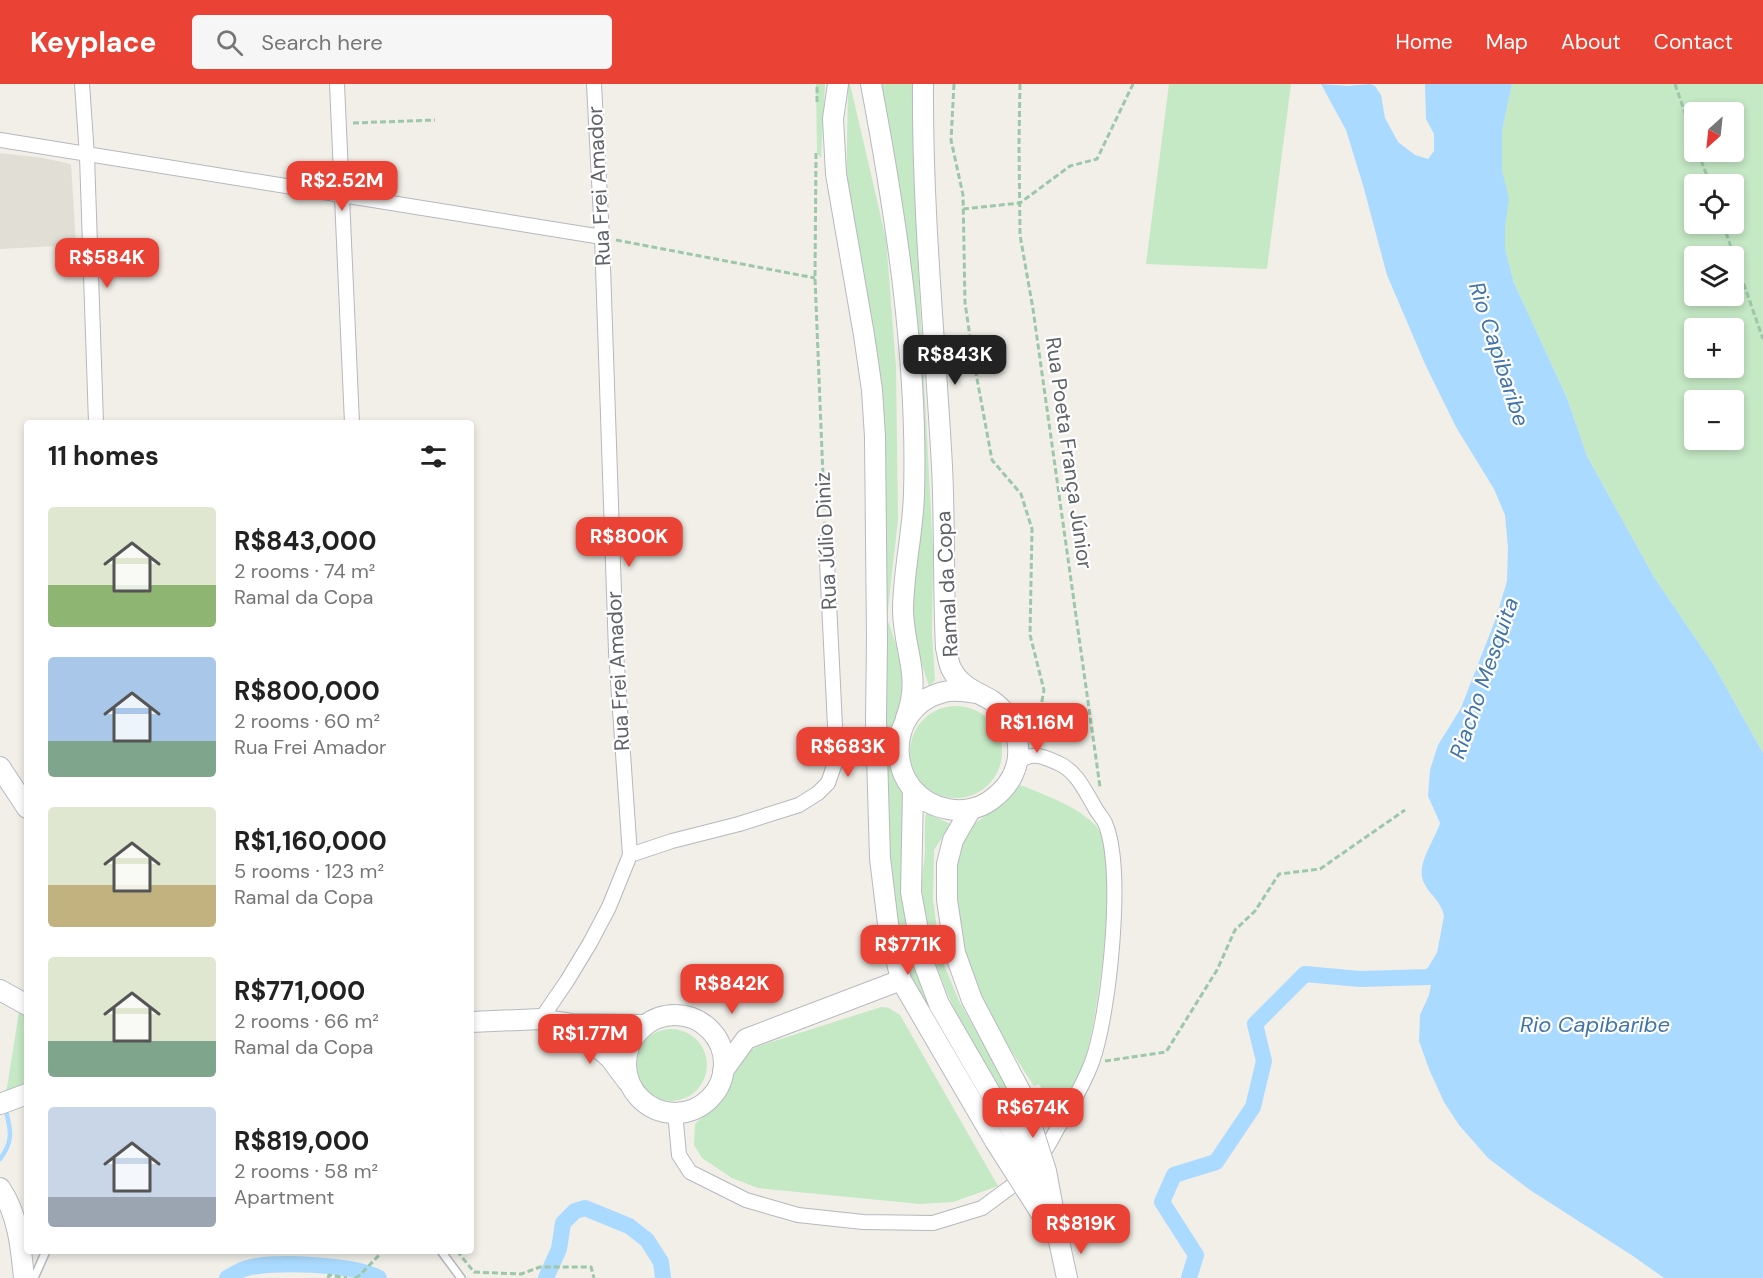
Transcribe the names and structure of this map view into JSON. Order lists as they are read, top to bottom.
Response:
{
  "streets": {
    "main road": ["Ramal da Copa"],
    "street": ["Rua Frei Amador", "Rua Júlio Diniz"],
    "path": ["Rua Poeta França Júnior"]
  },
  "crossings": [
    ["Rua Frei Amador", "Rua Júlio Diniz"]
  ],
  "water": ["Rio Capibaribe", "Riacho Mesquita"],
  "north": "bottom left",
  "page": {
    "header": "Keyplace",
    "search": "Search here",
    "nav": [
      "Home",
      "Map",
      "About",
      "Contact"
    ],
    "map_buttons": ["+", "−"],
    "price": [
      "R$2.52M",
      "R$584K",
      "R$843K",
      "R$800K",
      "R$1.16M",
      "R$683K",
      "R$771K",
      "R$842K",
      "R$1.77M",
      "R$674K",
      "R$819K"
    ],
    "heading": "11 homes",
    "list": [
      {
        "name": "R$843,000",
        "note": "2 rooms · 74 m² · Ramal da Copa"
      },
      {
        "name": "R$800,000",
        "note": "2 rooms · 60 m² · Rua Frei Amador"
      },
      {
        "name": "R$1,160,000",
        "note": "5 rooms · 123 m² · Ramal da Copa"
      },
      {
        "name": "R$771,000",
        "note": "2 rooms · 66 m² · Ramal da Copa"
      },
      {
        "name": "R$819,000",
        "note": "2 rooms · 58 m² · Apartment"
      }
    ]
  }
}
